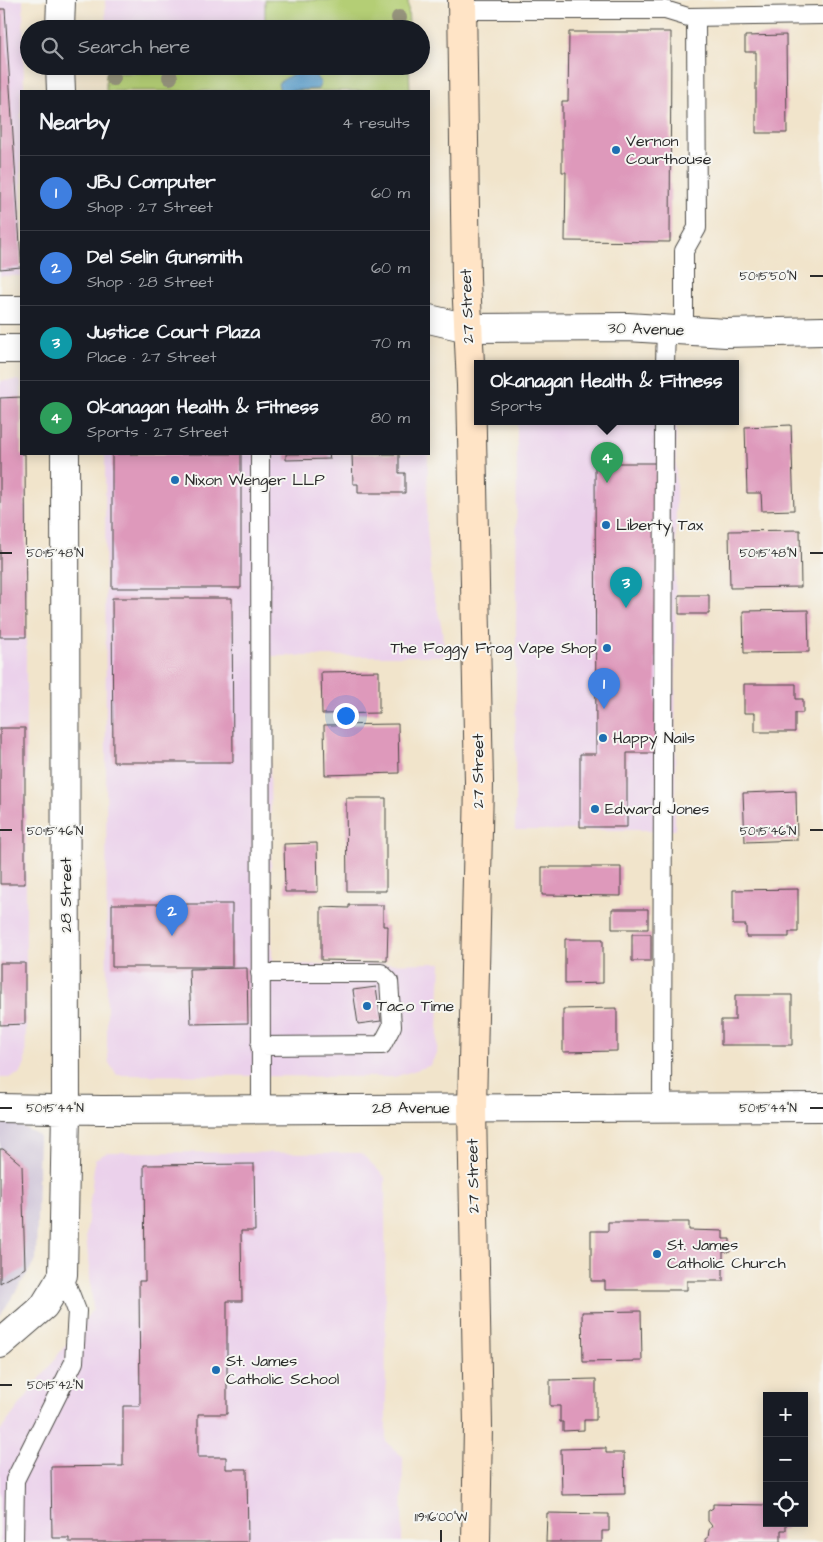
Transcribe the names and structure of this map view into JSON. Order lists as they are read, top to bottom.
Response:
{
  "streets": {
    "main road": ["27 Street"],
    "street": ["30 Avenue", "28 Street", "28 Avenue"]
  },
  "crossings": [
    ["27 Street", "30 Avenue"],
    ["27 Street", "28 Avenue"],
    ["28 Street", "28 Avenue"]
  ],
  "places": [
    "Vernon Courthouse",
    "Nixon Wenger LLP",
    "Liberty Tax",
    "The Foggy Frog Vape Shop",
    "Happy Nails",
    "Edward Jones",
    "Taco Time",
    "St. James Catholic Church",
    "St. James Catholic School"
  ],
  "page": {
    "search": "Search here",
    "heading": ["Nearby", "4 results"],
    "list": [
      {
        "mark": "1",
        "name": "JBJ Computer",
        "note": "Shop · 27 Street",
        "value": "60 m"
      },
      {
        "mark": "2",
        "name": "Del Selin Gunsmith",
        "note": "Shop · 28 Street",
        "value": "60 m"
      },
      {
        "mark": "3",
        "name": "Justice Court Plaza",
        "note": "Place · 27 Street",
        "value": "70 m"
      },
      {
        "mark": "4",
        "name": "Okanagan Health & Fitness",
        "note": "Sports · 27 Street",
        "value": "80 m"
      }
    ],
    "popup": ["Okanagan Health & Fitness", "Sports"],
    "pins": [
      "4",
      "3",
      "1",
      "2"
    ],
    "map_buttons": ["+", "−"]
  },
  "coordinates": [
    "50°15'50\"N",
    "50°15'48\"N",
    "50°15'46\"N",
    "50°15'44\"N",
    "50°15'42\"N",
    "119°16'00\"W"
  ]
}
